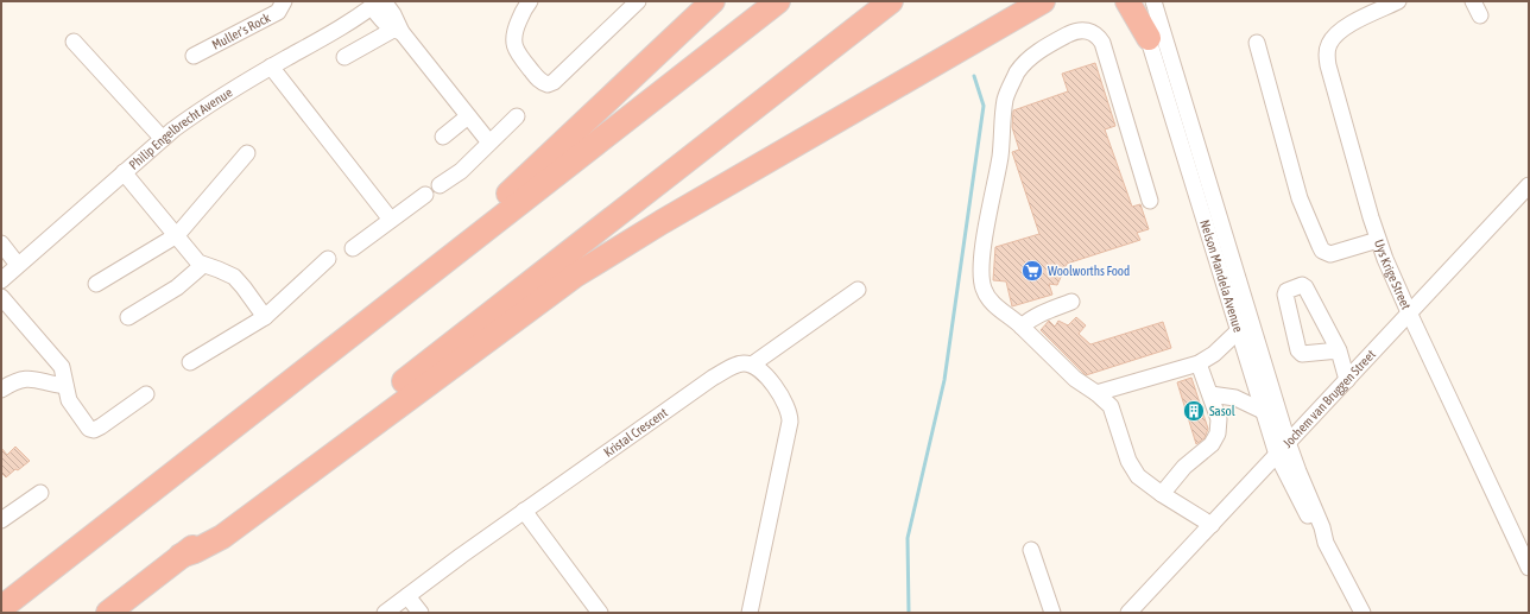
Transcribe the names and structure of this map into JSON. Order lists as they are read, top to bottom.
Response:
{
  "streets": {
    "street": [
      "Muller's Rock",
      "Philip Engelbrecht Avenue",
      "Uys Krige Street",
      "Nelson Mandela Avenue",
      "Jochem van Bruggen Street",
      "Kristal Crescent"
    ]
  },
  "crossings": [
    ["Uys Krige Street", "Jochem van Bruggen Street"],
    ["Nelson Mandela Avenue", "Jochem van Bruggen Street"]
  ],
  "places": {
    "supermarket": ["Woolworths Food"],
    "building": ["Sasol"]
  }
}
